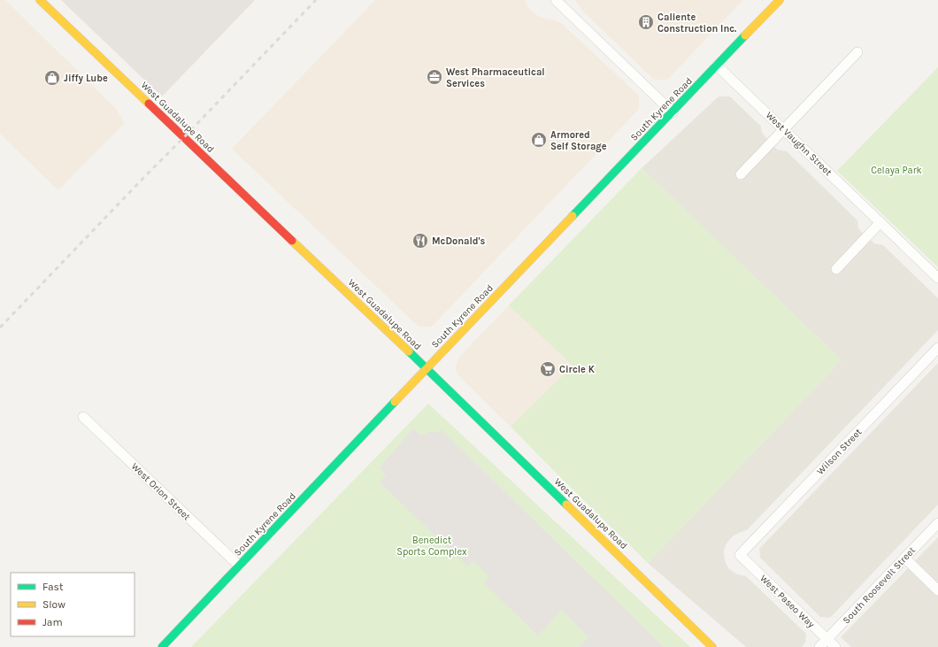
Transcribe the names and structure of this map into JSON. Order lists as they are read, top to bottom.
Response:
{
  "streets": {
    "main road": ["South Kyrene Road", "West Guadalupe Road"],
    "street": [
      "West Vaughn Street",
      "Wilson Street",
      "West Orion Street",
      "South Roosevelt Street",
      "West Paseo Way"
    ]
  },
  "crossings": [
    ["South Kyrene Road", "West Guadalupe Road"],
    ["South Kyrene Road", "West Vaughn Street"],
    ["South Kyrene Road", "West Orion Street"],
    ["Wilson Street", "West Paseo Way"],
    ["South Roosevelt Street", "West Paseo Way"]
  ],
  "parks": ["Celaya Park", "Benedict Sports Complex"],
  "places": {
    "building": ["Caliente Construction Inc."],
    "office": ["West Pharmaceutical Services"],
    "shop": ["Jiffy Lube", "Armored Self Storage"],
    "restaurant": ["McDonald's"],
    "supermarket": ["Circle K"]
  },
  "legend": ["Fast", "Slow", "Jam"]
}
